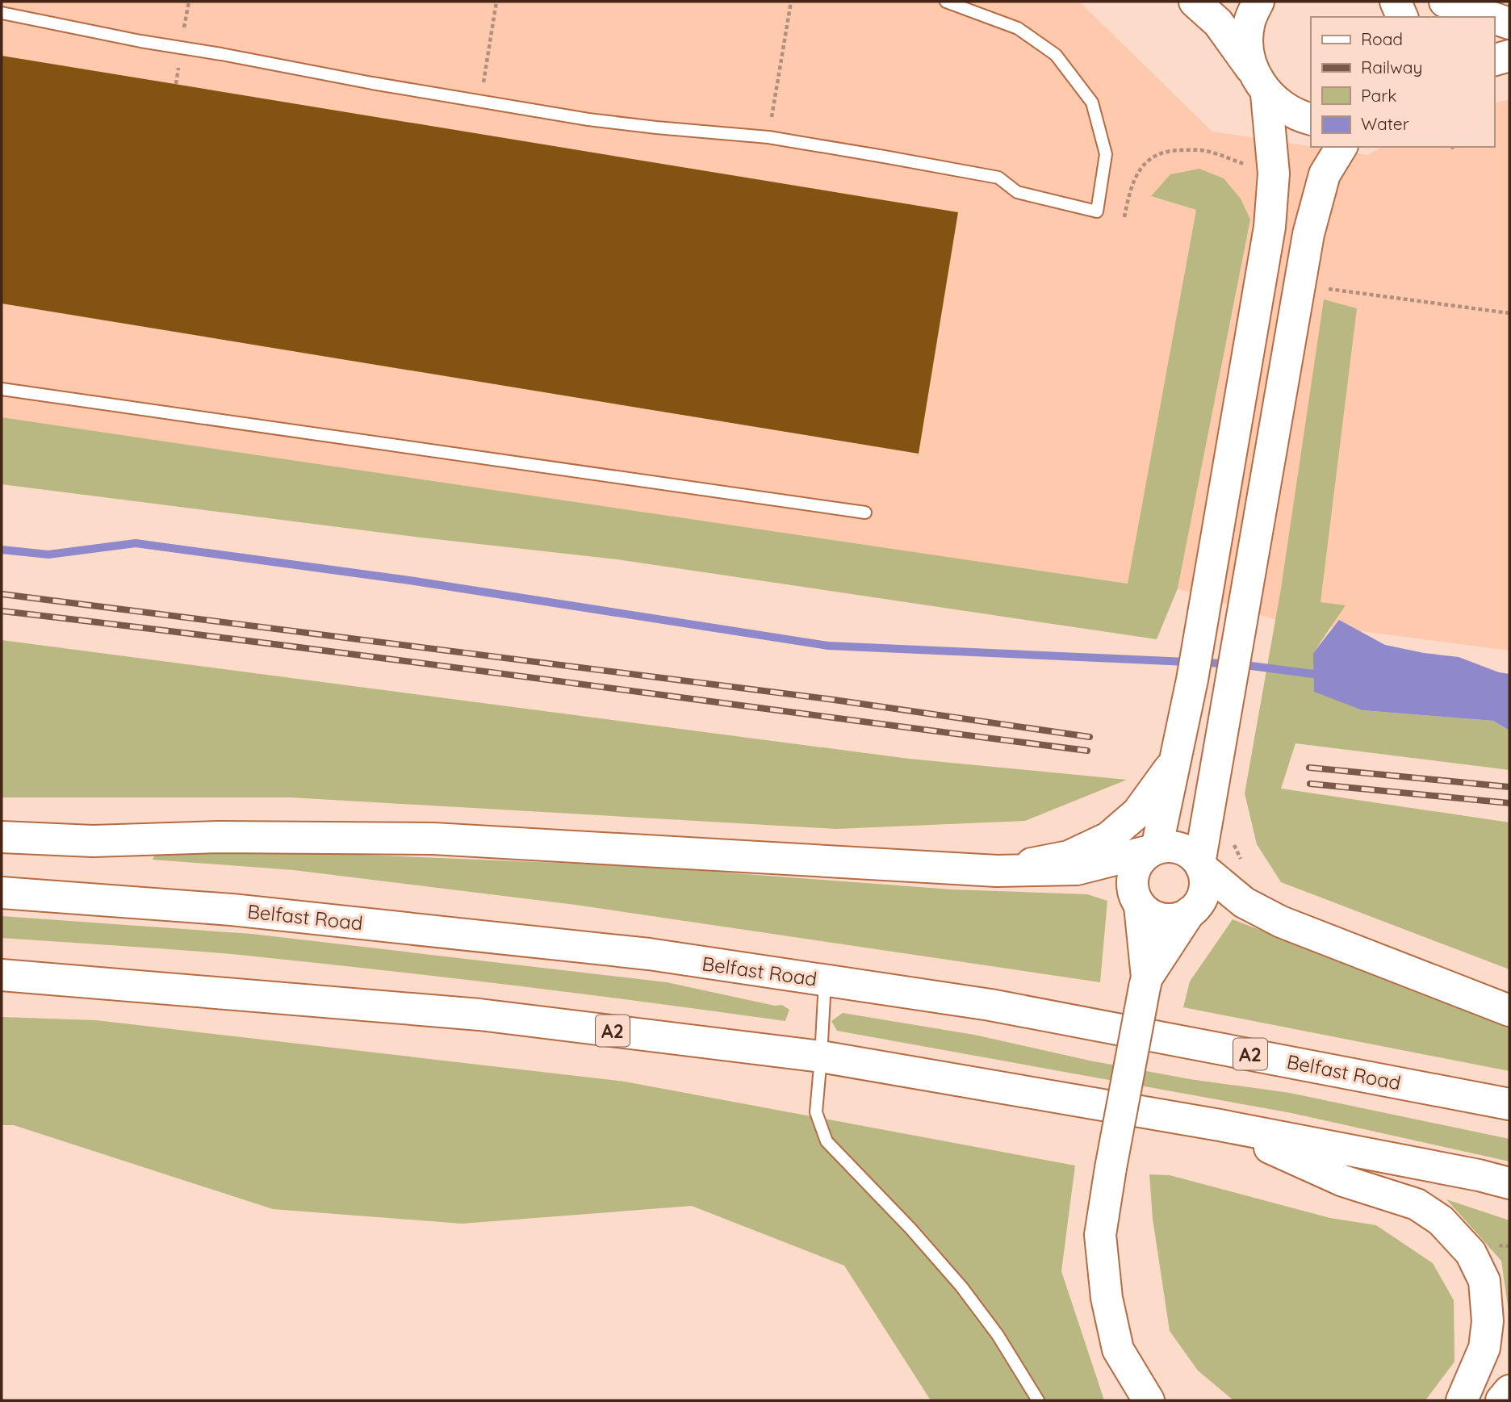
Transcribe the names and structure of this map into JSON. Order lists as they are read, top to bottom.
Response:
{
  "streets": {
    "main road": ["Belfast Road", "A2"]
  },
  "legend": [
    "Road",
    "Railway",
    "Park",
    "Water"
  ]
}
